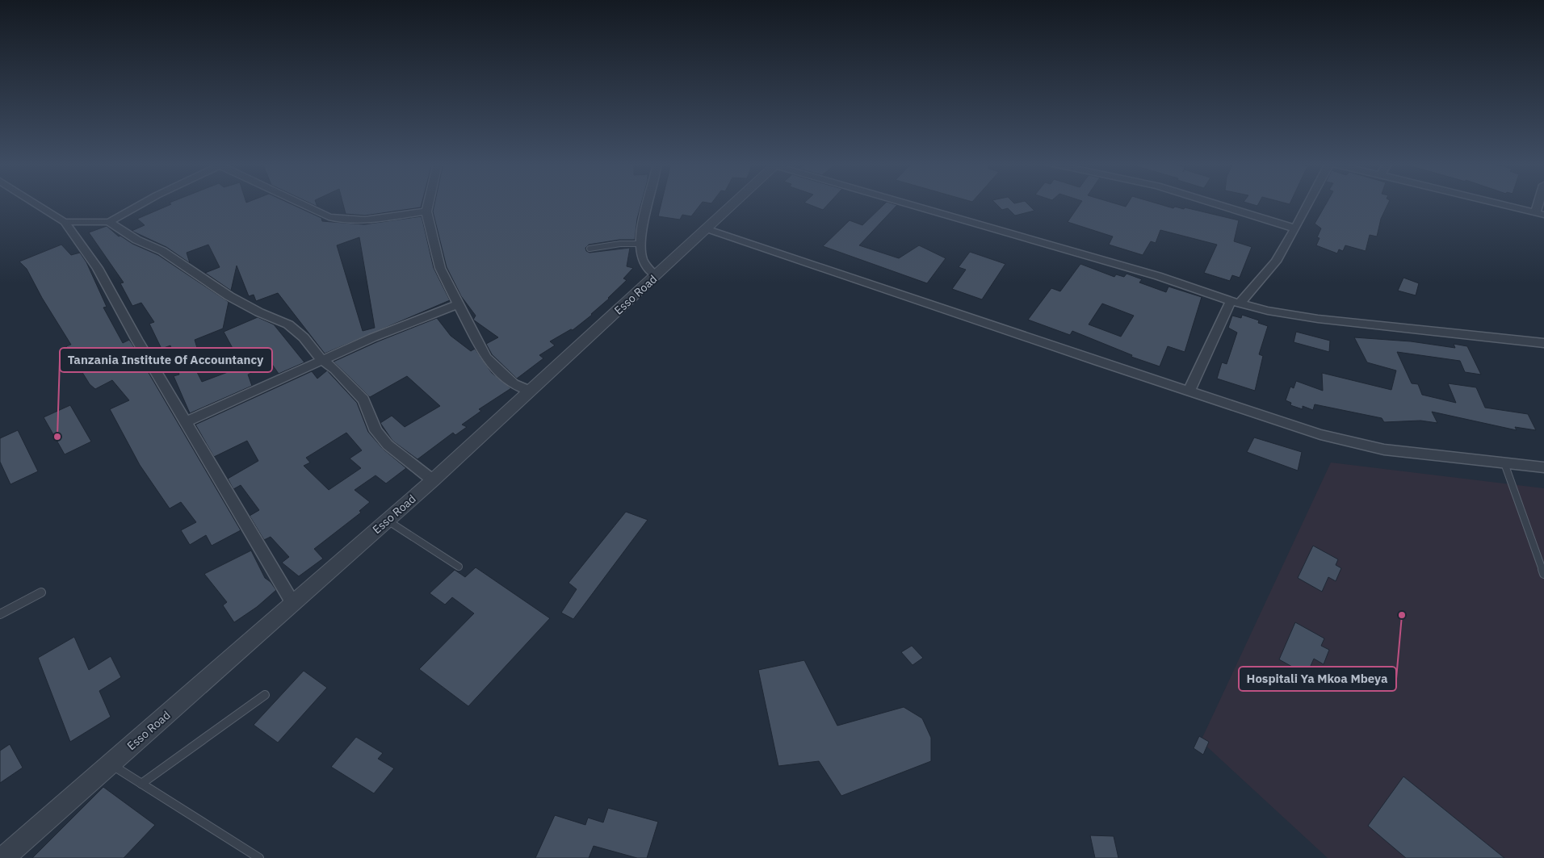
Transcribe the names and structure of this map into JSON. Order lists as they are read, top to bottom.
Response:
{
  "streets": {
    "street": ["Esso Road"]
  },
  "places": ["Tanzania Institute Of Accountancy", "Hospitali Ya Mkoa Mbeya"]
}
